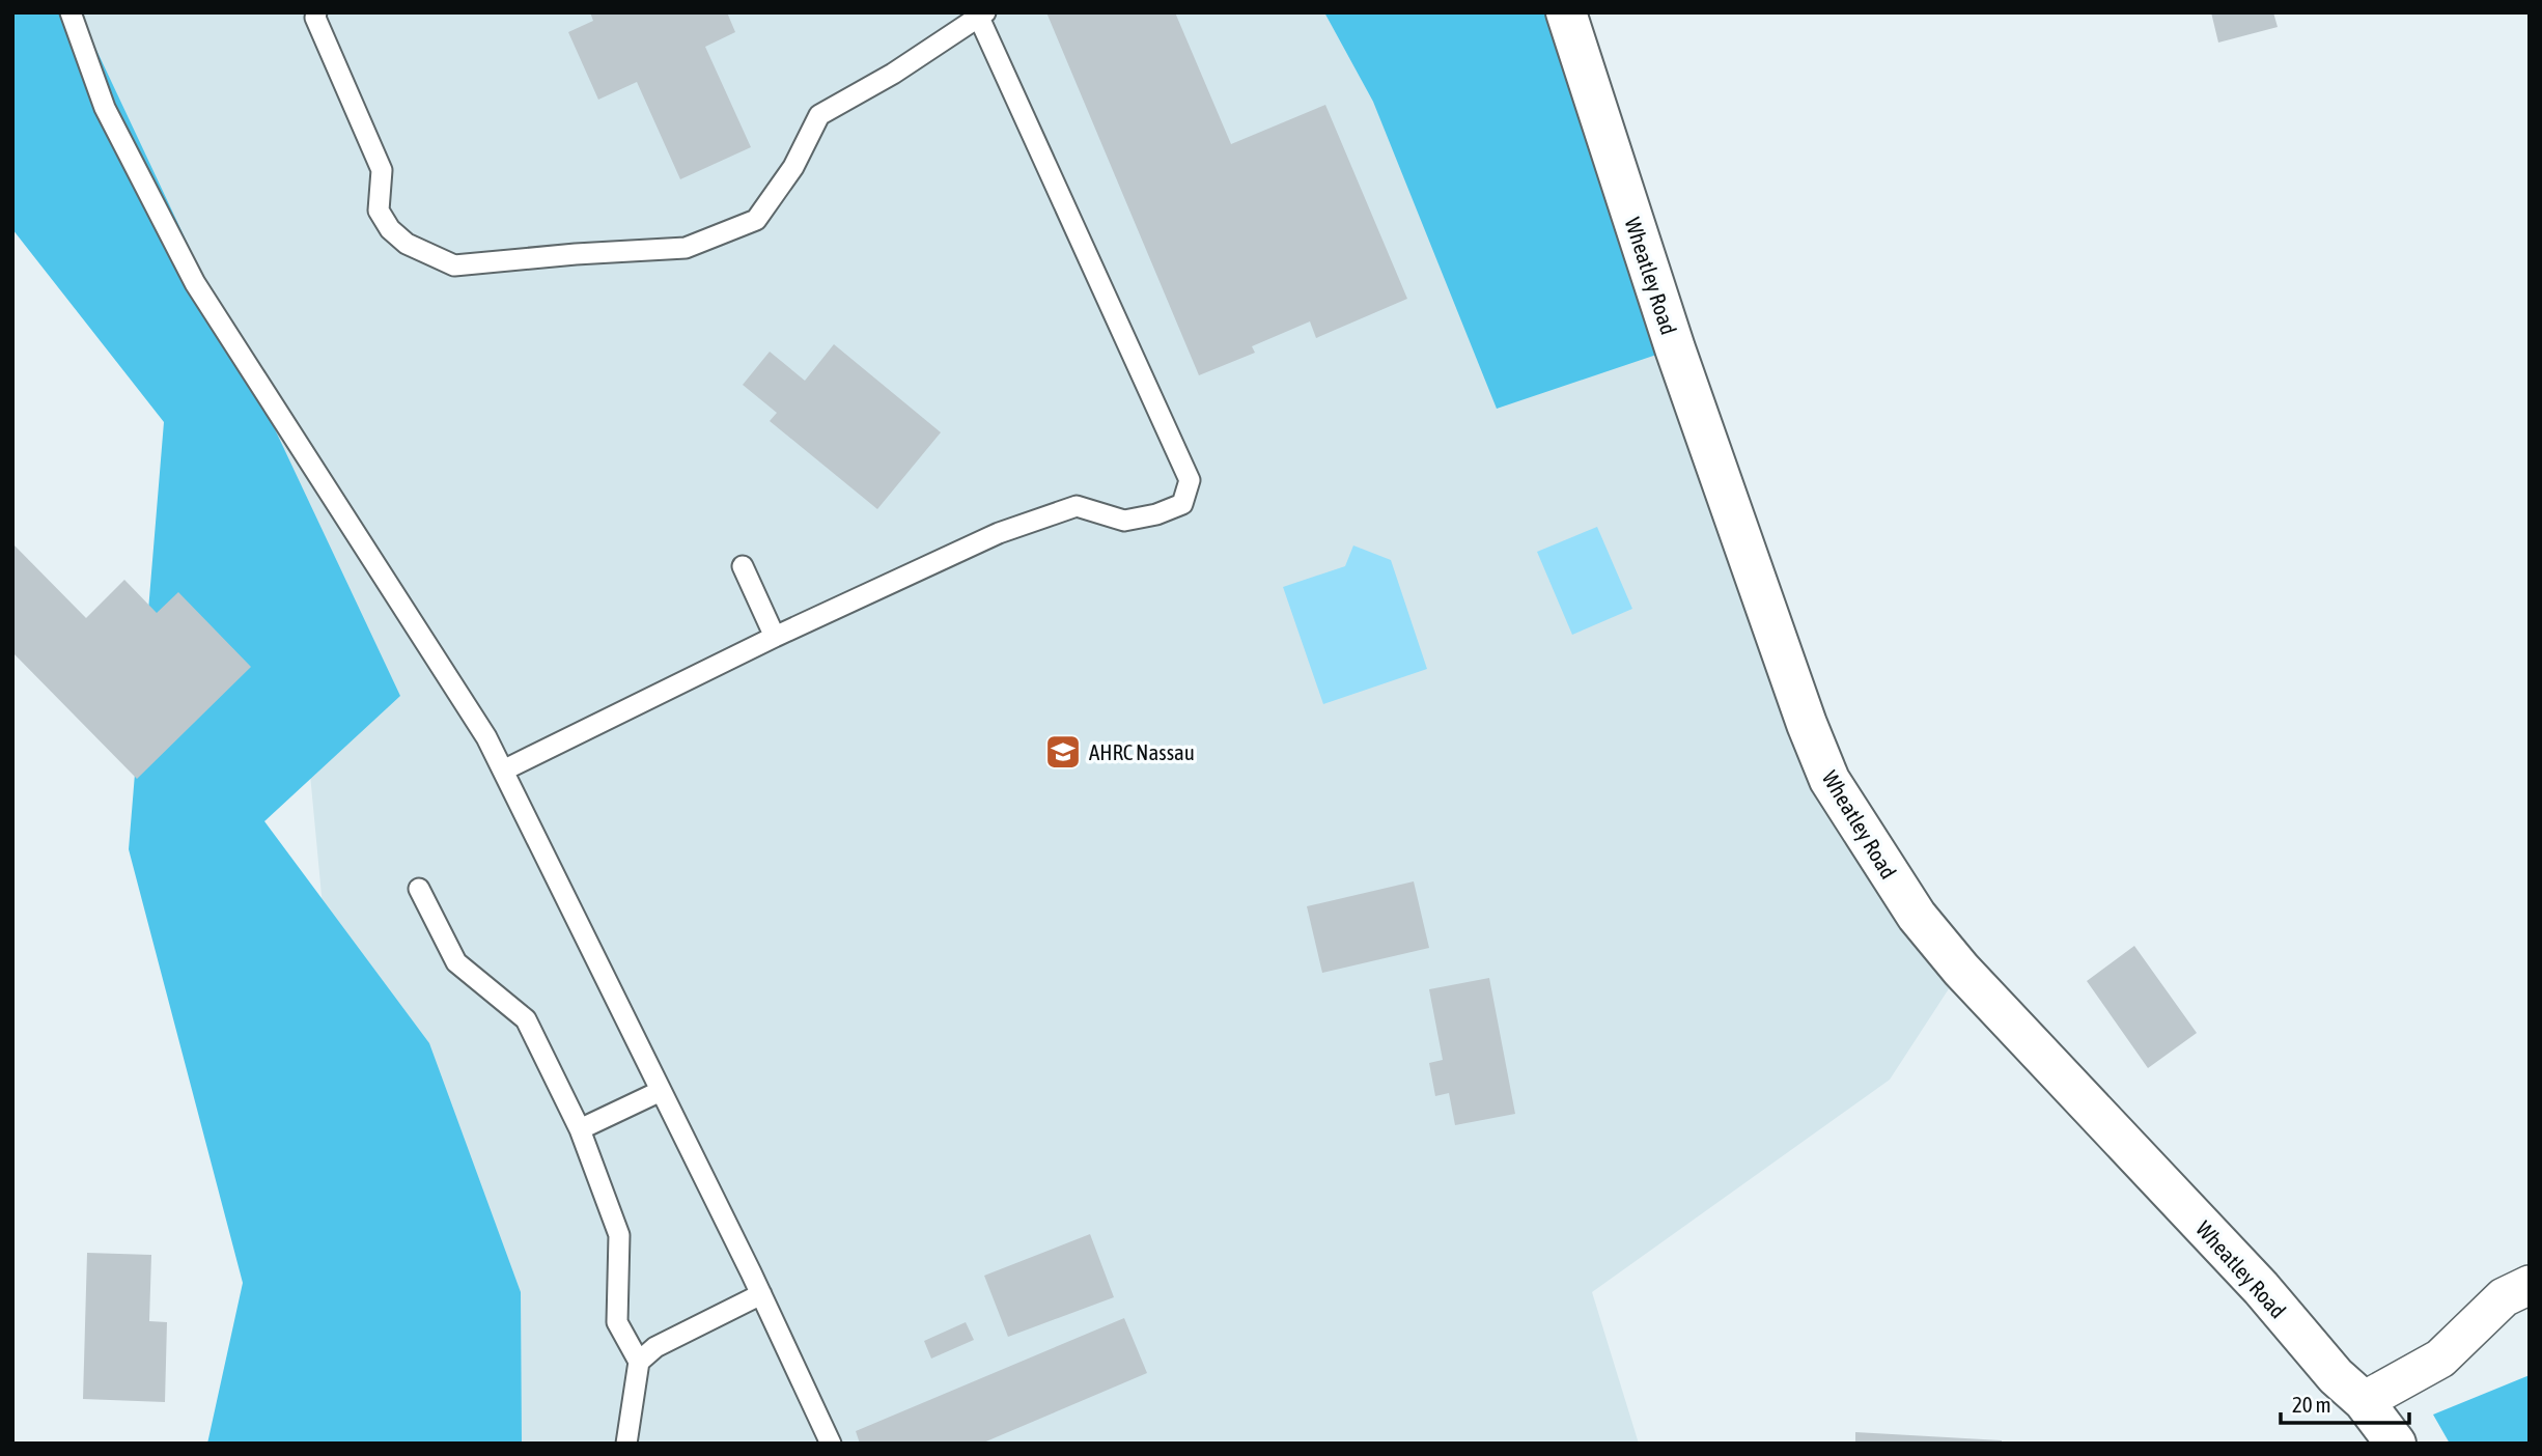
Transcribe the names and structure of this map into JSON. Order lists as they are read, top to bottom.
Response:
{
  "streets": {
    "main road": ["Wheatley Road"]
  },
  "places": {
    "school or university": ["AHRC Nassau"]
  },
  "scale_bar": "20 m"
}
